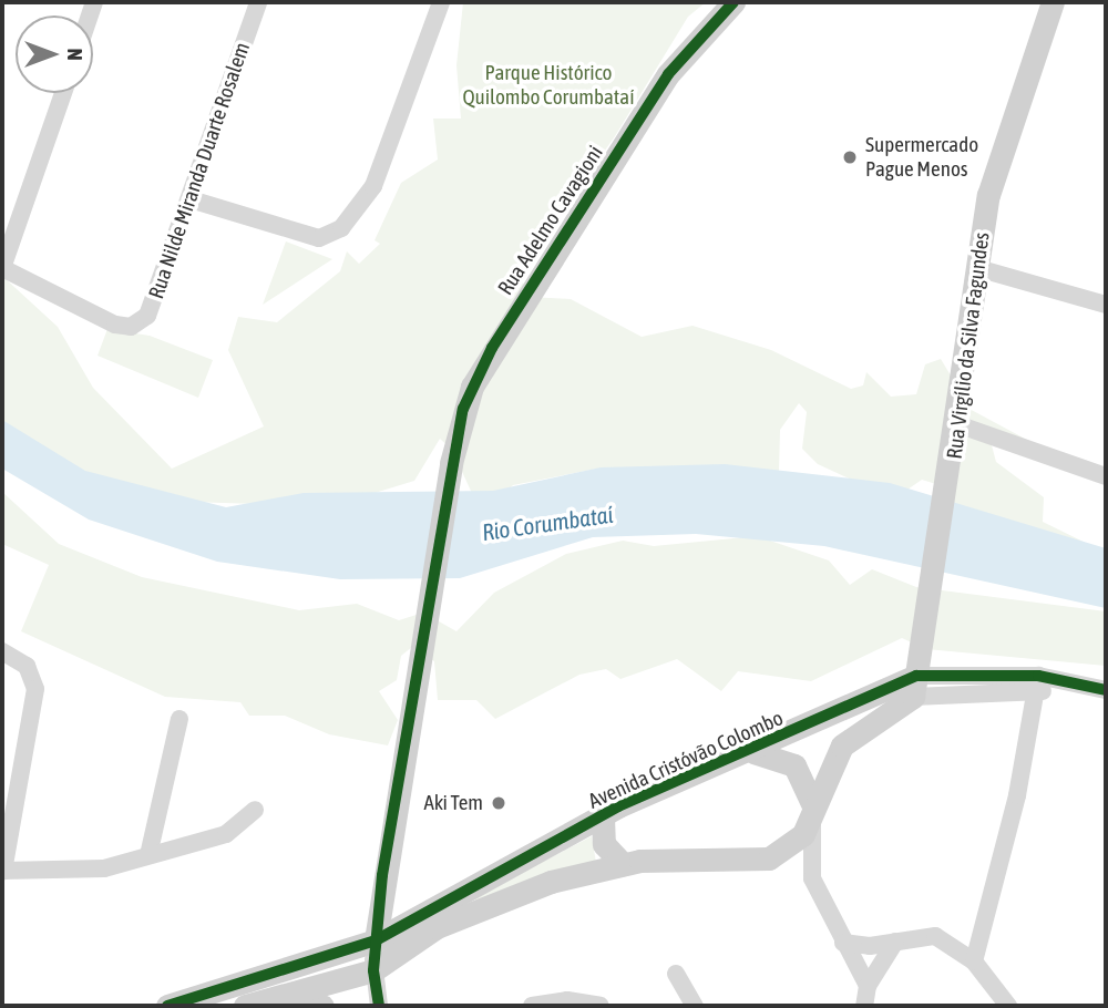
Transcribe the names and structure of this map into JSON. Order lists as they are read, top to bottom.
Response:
{
  "streets": {
    "street": [
      "Rua Nilde Miranda Duarte Rosalem",
      "Rua Adelmo Cavagioni",
      "Rua Virgílio da Silva Fagundes",
      "Avenida Cristóvão Colombo"
    ]
  },
  "crossings": [
    ["Rua Adelmo Cavagioni", "Avenida Cristóvão Colombo"],
    ["Rua Virgílio da Silva Fagundes", "Avenida Cristóvão Colombo"]
  ],
  "water": ["Rio Corumbataí"],
  "parks": ["Parque Histórico Quilombo Corumbataí"],
  "places": ["Supermercado Pague Menos", "Aki Tem"],
  "north": "right"
}
